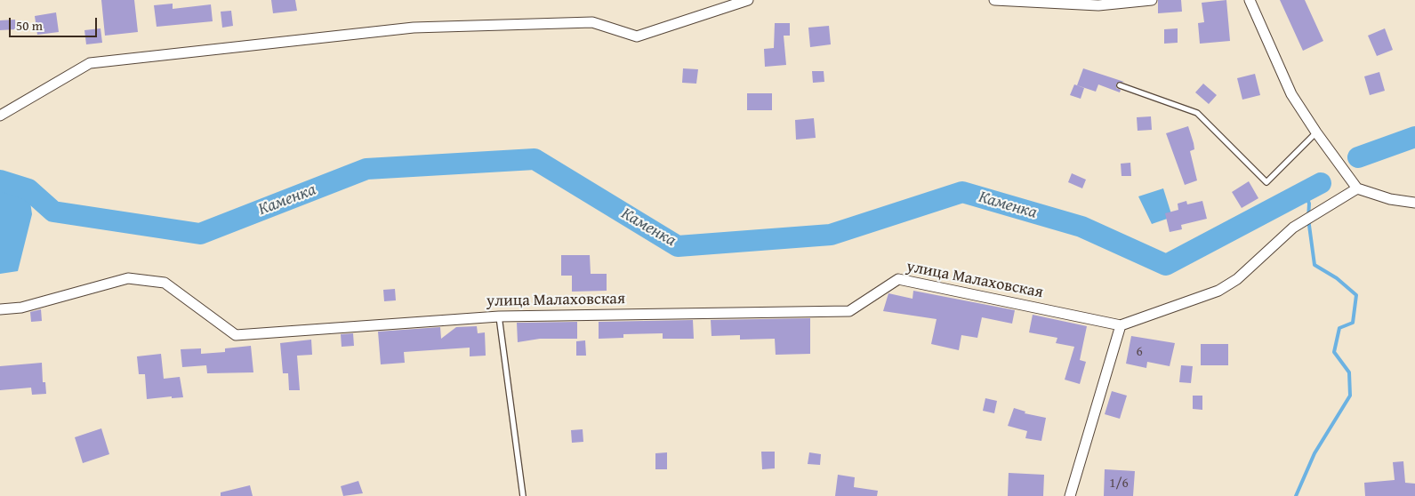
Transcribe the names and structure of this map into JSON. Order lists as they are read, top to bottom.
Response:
{
  "streets": {
    "street": ["улица Малаховская"]
  },
  "water": ["Каменка"],
  "house_numbers": ["6", "1/6"],
  "scale_bar": "50 m"
}
